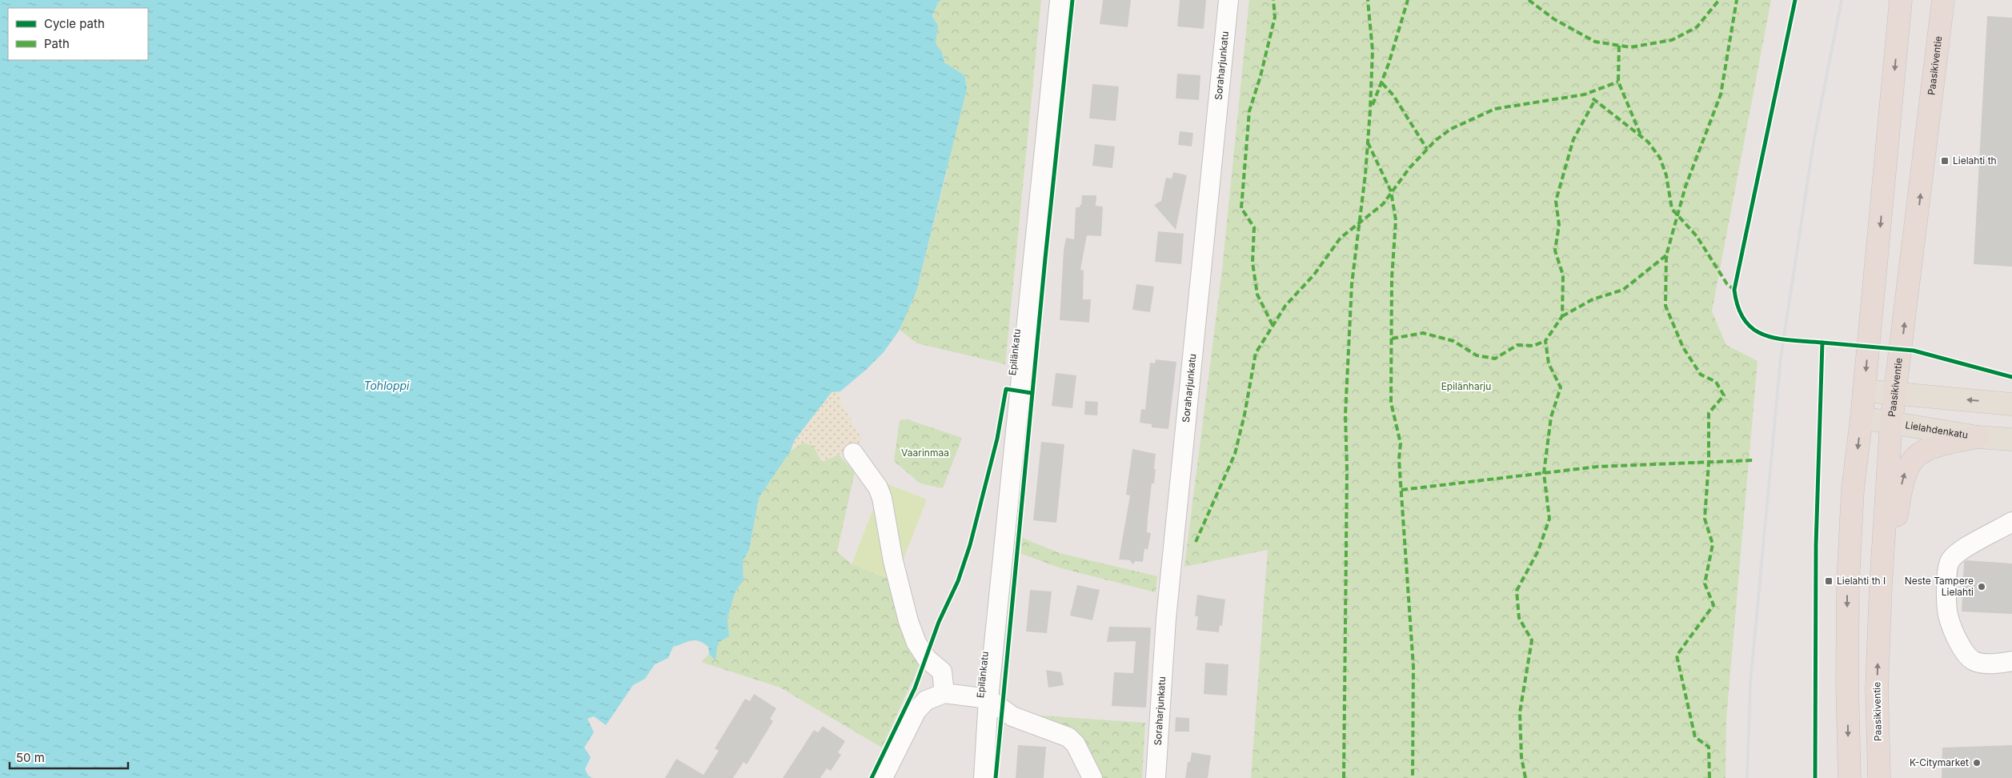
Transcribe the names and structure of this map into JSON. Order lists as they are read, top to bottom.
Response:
{
  "streets": {
    "highway": ["Paasikiventie"],
    "main road": ["Lielahdenkatu"],
    "street": ["Soraharjunkatu", "Epilänkatu"]
  },
  "crossings": [
    ["Paasikiventie", "Lielahdenkatu"]
  ],
  "water": ["Tohloppi"],
  "parks": ["Epilänharju", "Vaarinmaa"],
  "places": {
    "transit": ["Lielahti th", "Lielahti th I"],
    "other": ["Neste Tampere Lielahti", "K-Citymarket"]
  },
  "legend": ["Cycle path", "Path"],
  "scale_bar": "50 m"
}
